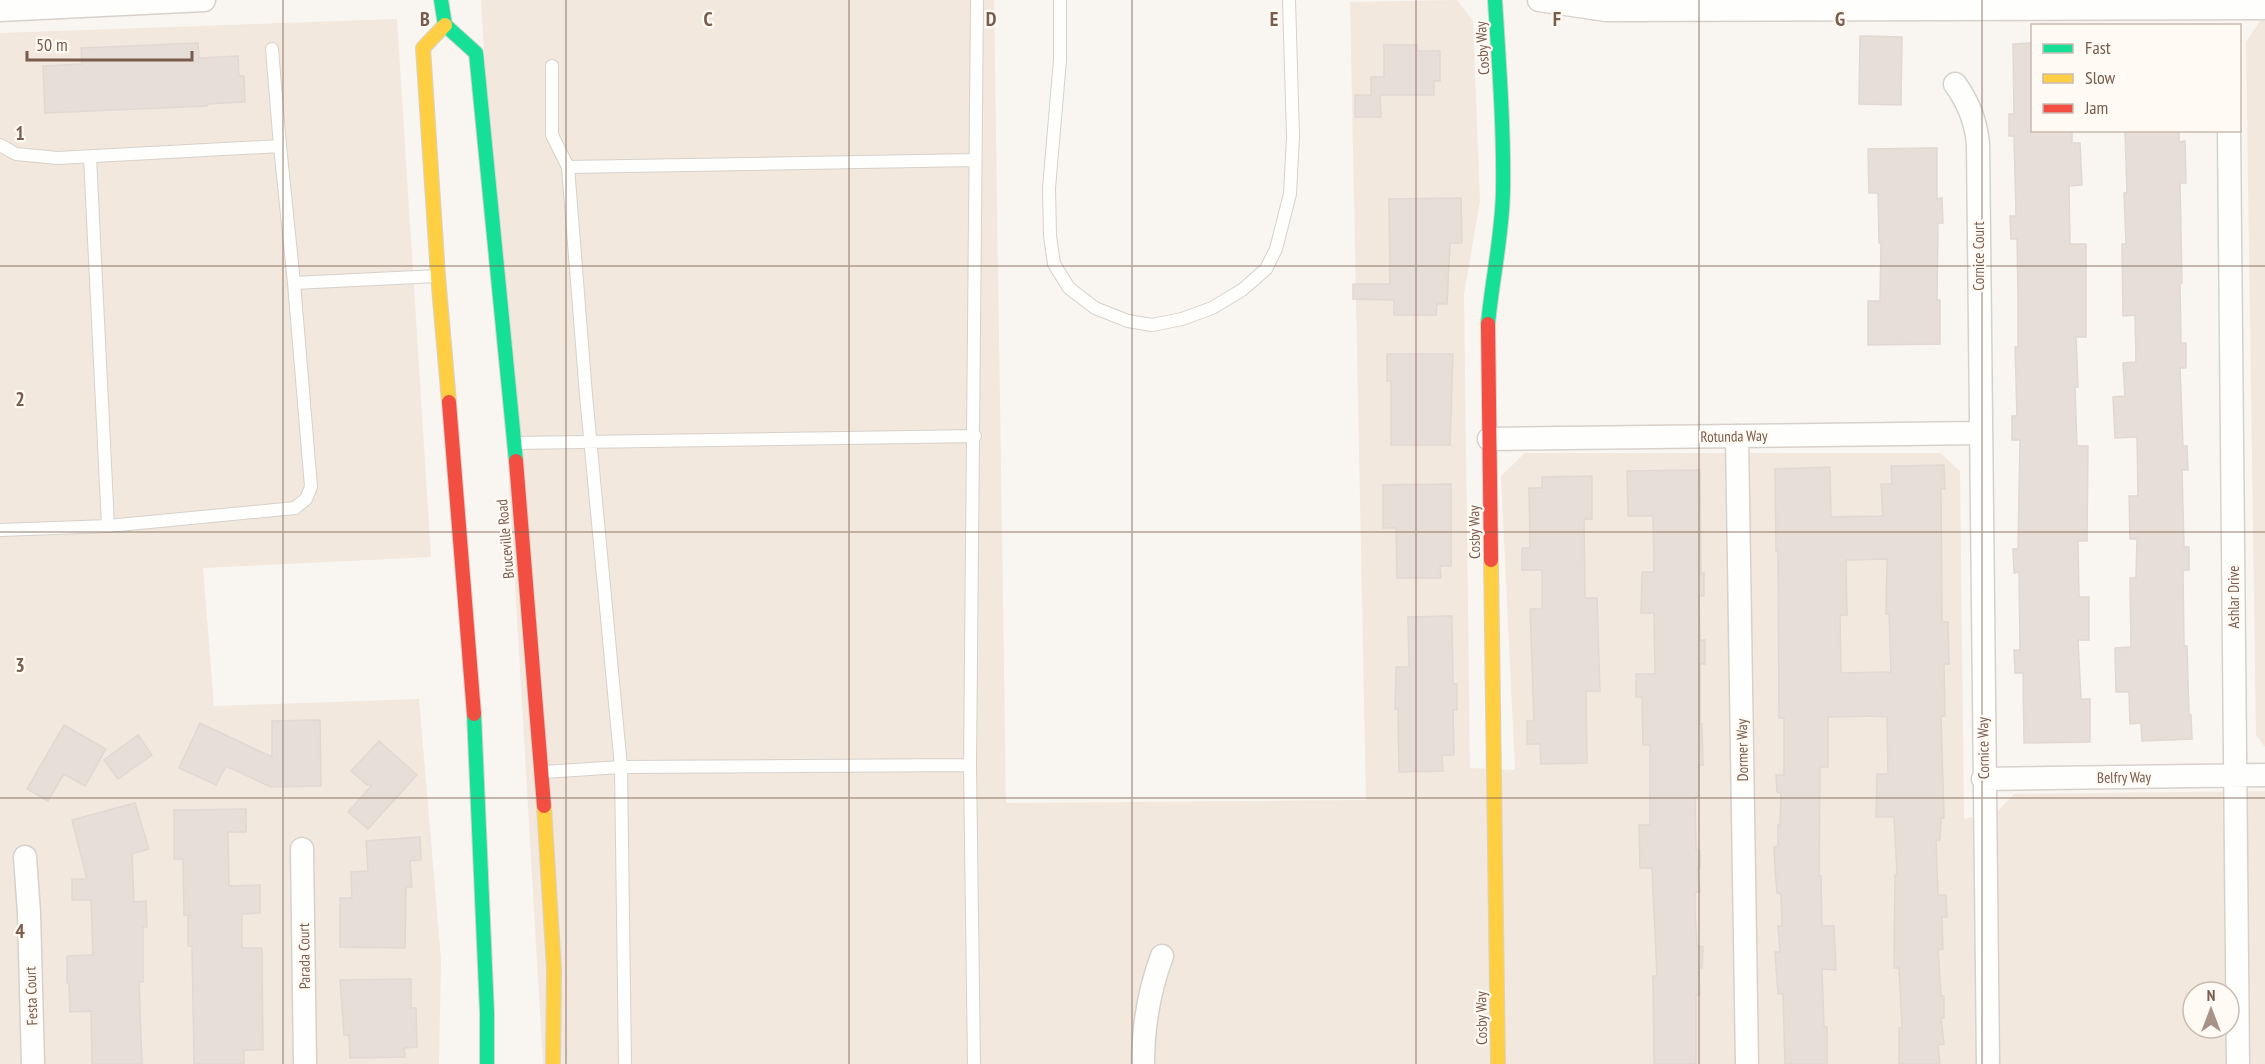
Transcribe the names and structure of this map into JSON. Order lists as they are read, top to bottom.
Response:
{
  "streets": {
    "main road": ["Cosby Way", "Bruceville Road"],
    "street": [
      "Cornice Court",
      "Rotunda Way",
      "Ashlar Drive",
      "Cornice Way",
      "Dormer Way",
      "Belfry Way",
      "Parada Court",
      "Festa Court"
    ]
  },
  "crossings": [
    ["Cosby Way", "Rotunda Way"],
    ["Cornice Court", "Rotunda Way"],
    ["Cornice Court", "Cornice Way"],
    ["Rotunda Way", "Cornice Way"],
    ["Rotunda Way", "Dormer Way"],
    ["Ashlar Drive", "Belfry Way"],
    ["Cornice Way", "Belfry Way"]
  ],
  "legend": ["Fast", "Slow", "Jam"],
  "scale_bar": "50 m",
  "north": "top",
  "grid": {
    "columns": [
      "B",
      "C",
      "D",
      "E",
      "F",
      "G"
    ],
    "rows": [
      "1",
      "2",
      "3",
      "4"
    ]
  }
}
